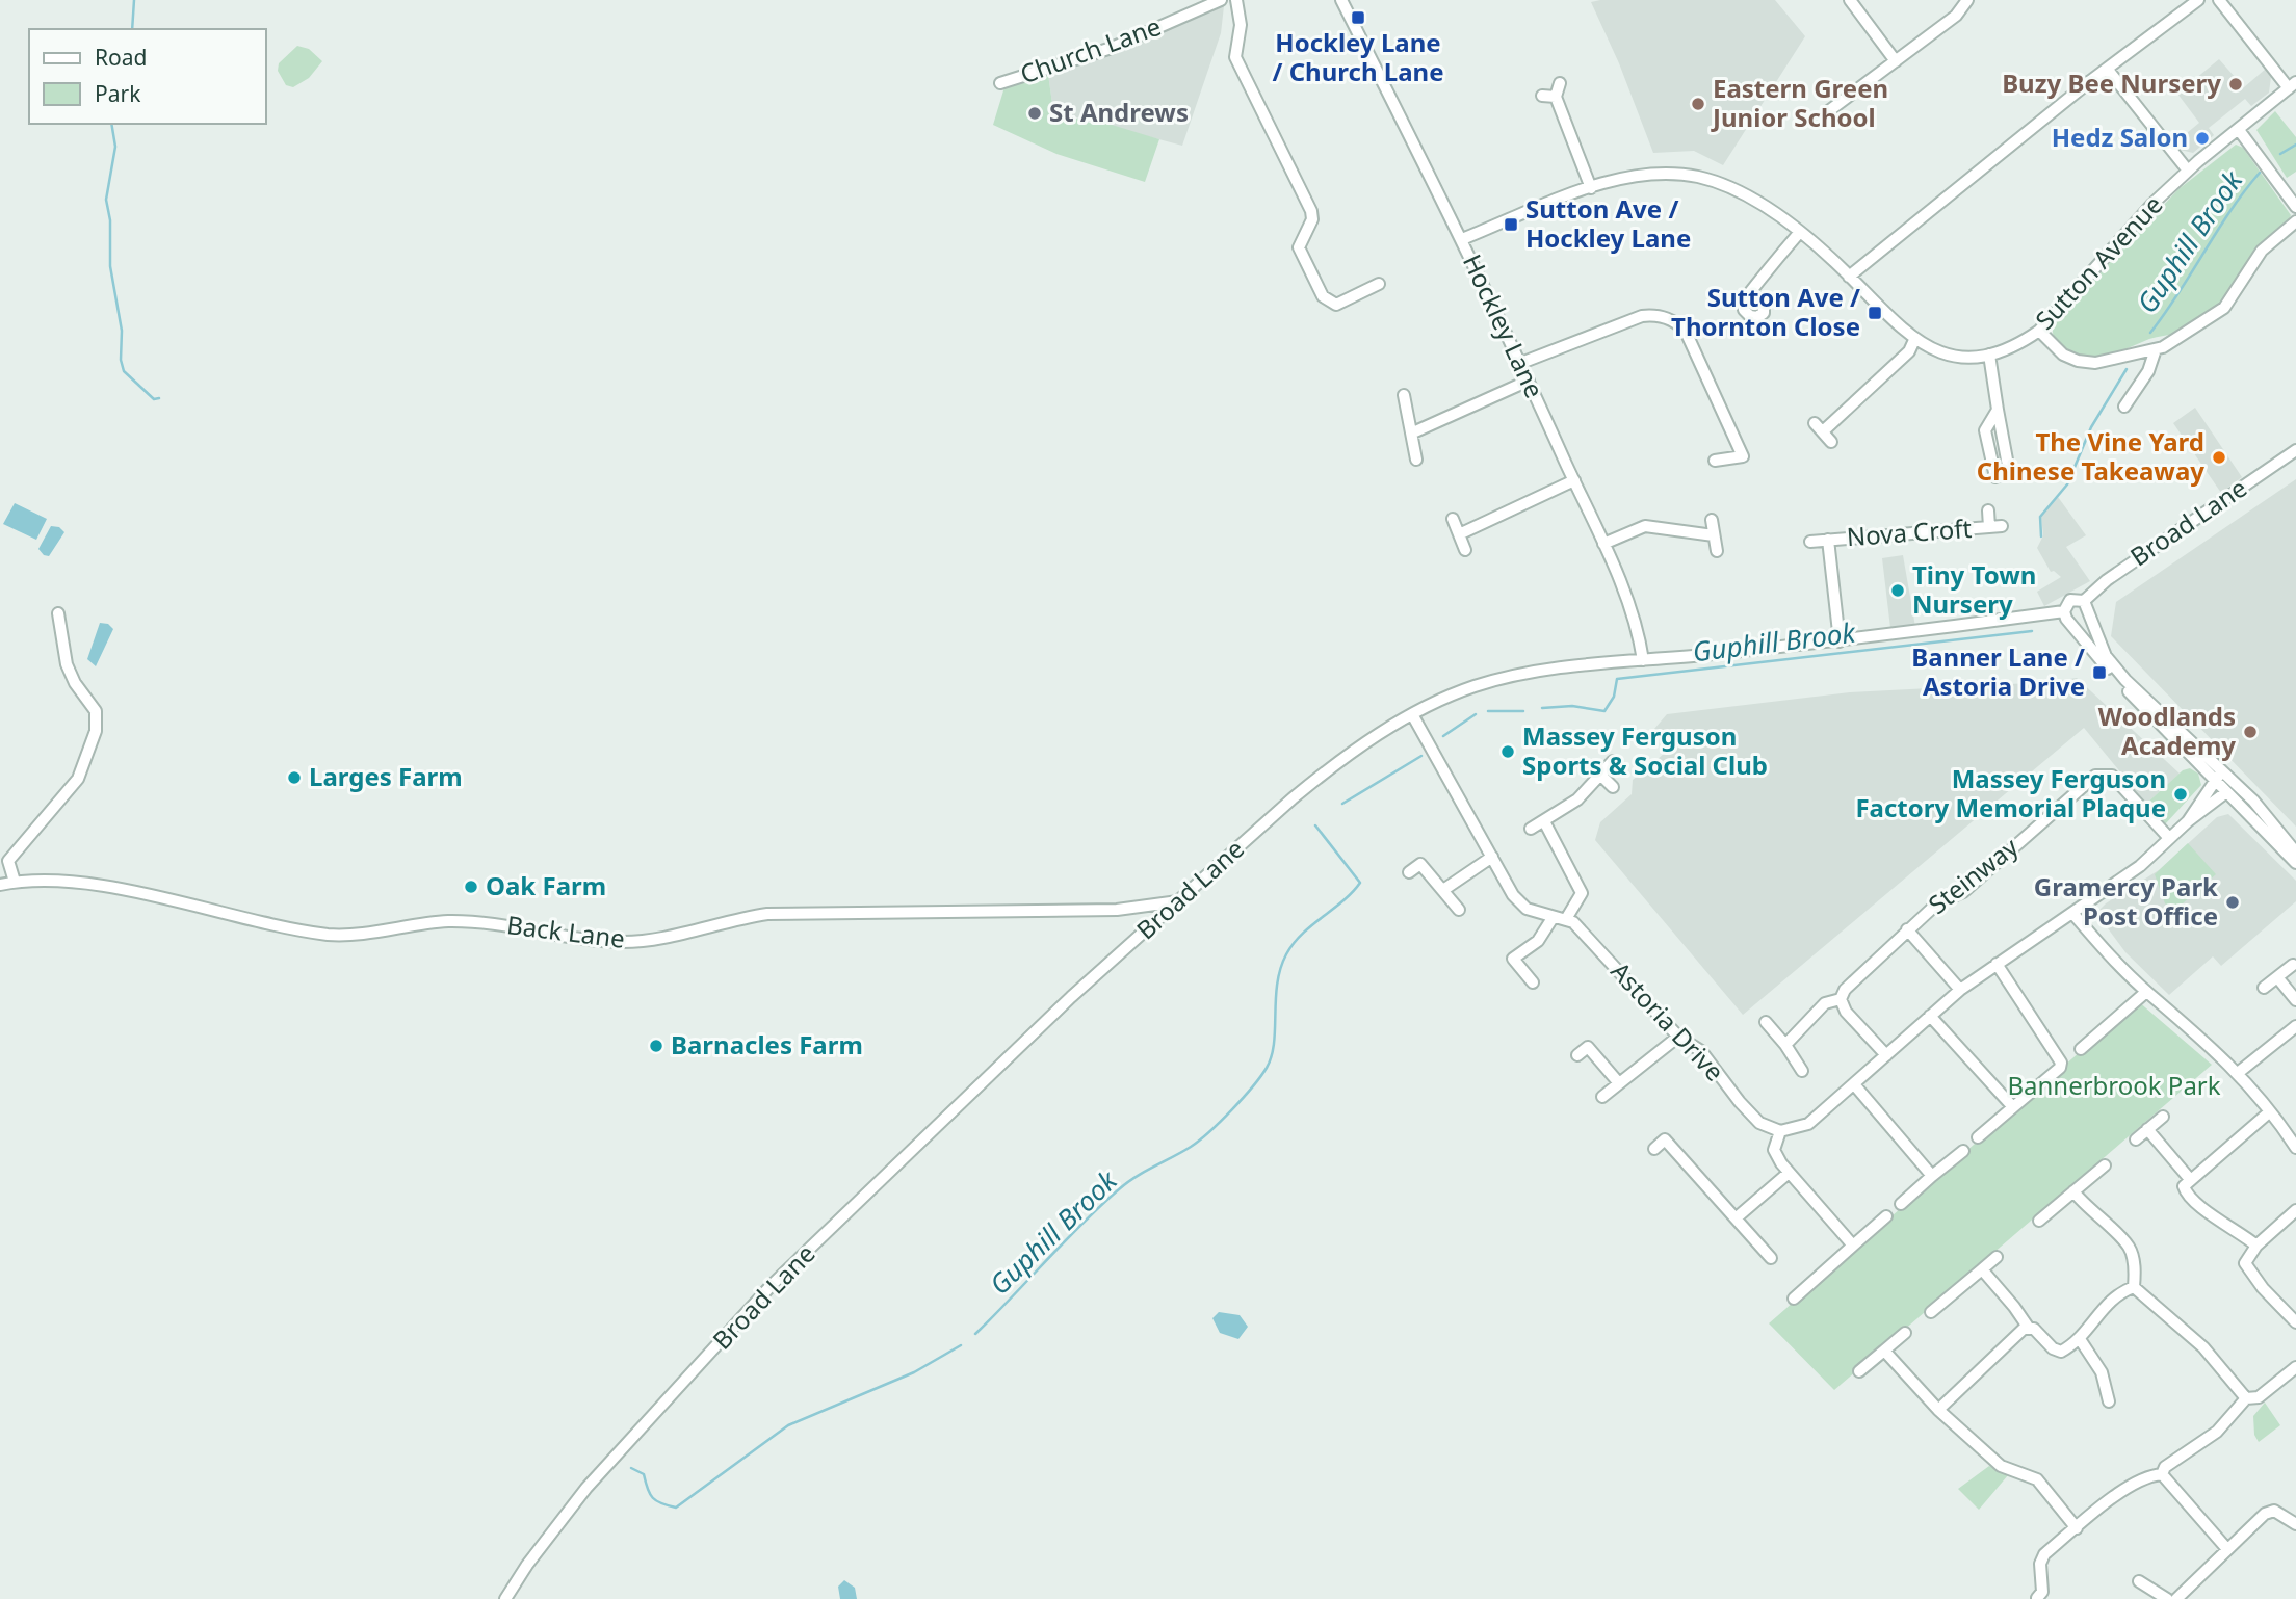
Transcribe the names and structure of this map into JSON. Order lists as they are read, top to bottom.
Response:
{
  "streets": {
    "street": [
      "Church Lane",
      "Sutton Avenue",
      "Hockley Lane",
      "Broad Lane",
      "Nova Croft",
      "Steinway",
      "Back Lane",
      "Astoria Drive"
    ]
  },
  "crossings": [
    ["Sutton Avenue", "Hockley Lane"],
    ["Hockley Lane", "Broad Lane"],
    ["Broad Lane", "Nova Croft"],
    ["Broad Lane", "Back Lane"]
  ],
  "water": ["Guphill Brook"],
  "parks": ["Bannerbrook Park"],
  "places": {
    "transit": [
      "Hockley Lane / Church Lane",
      "Sutton Ave / Hockley Lane",
      "Sutton Ave / Thornton Close",
      "Banner Lane / Astoria Drive"
    ],
    "other": [
      "Buzy Bee Nursery",
      "Eastern Green Junior School",
      "St Andrews",
      "Hedz Salon",
      "The Vine Yard Chinese Takeaway",
      "Tiny Town Nursery",
      "Woodlands Academy",
      "Massey Ferguson Sports & Social Club",
      "Larges Farm",
      "Massey Ferguson Factory Memorial Plaque",
      "Oak Farm",
      "Gramercy Park Post Office",
      "Barnacles Farm"
    ]
  },
  "legend": ["Road", "Park"]
}
